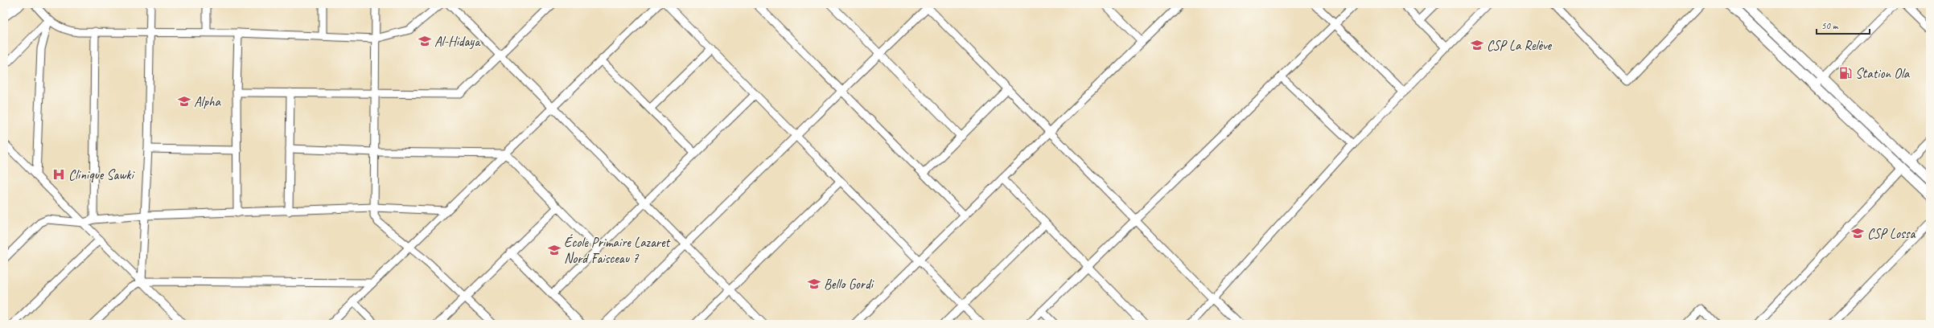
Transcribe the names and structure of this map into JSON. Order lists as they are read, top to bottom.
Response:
{
  "places": {
    "school or university": [
      "Al-Hidaya",
      "CSP La Relève",
      "Alpha",
      "CSP Lossa",
      "École Primaire Lazaret Nord Faisceau 7",
      "Bello Gordi"
    ],
    "fuel station": ["Station Ola"],
    "hospital": ["Clinique Sawki"]
  },
  "scale_bar": "50 m"
}
